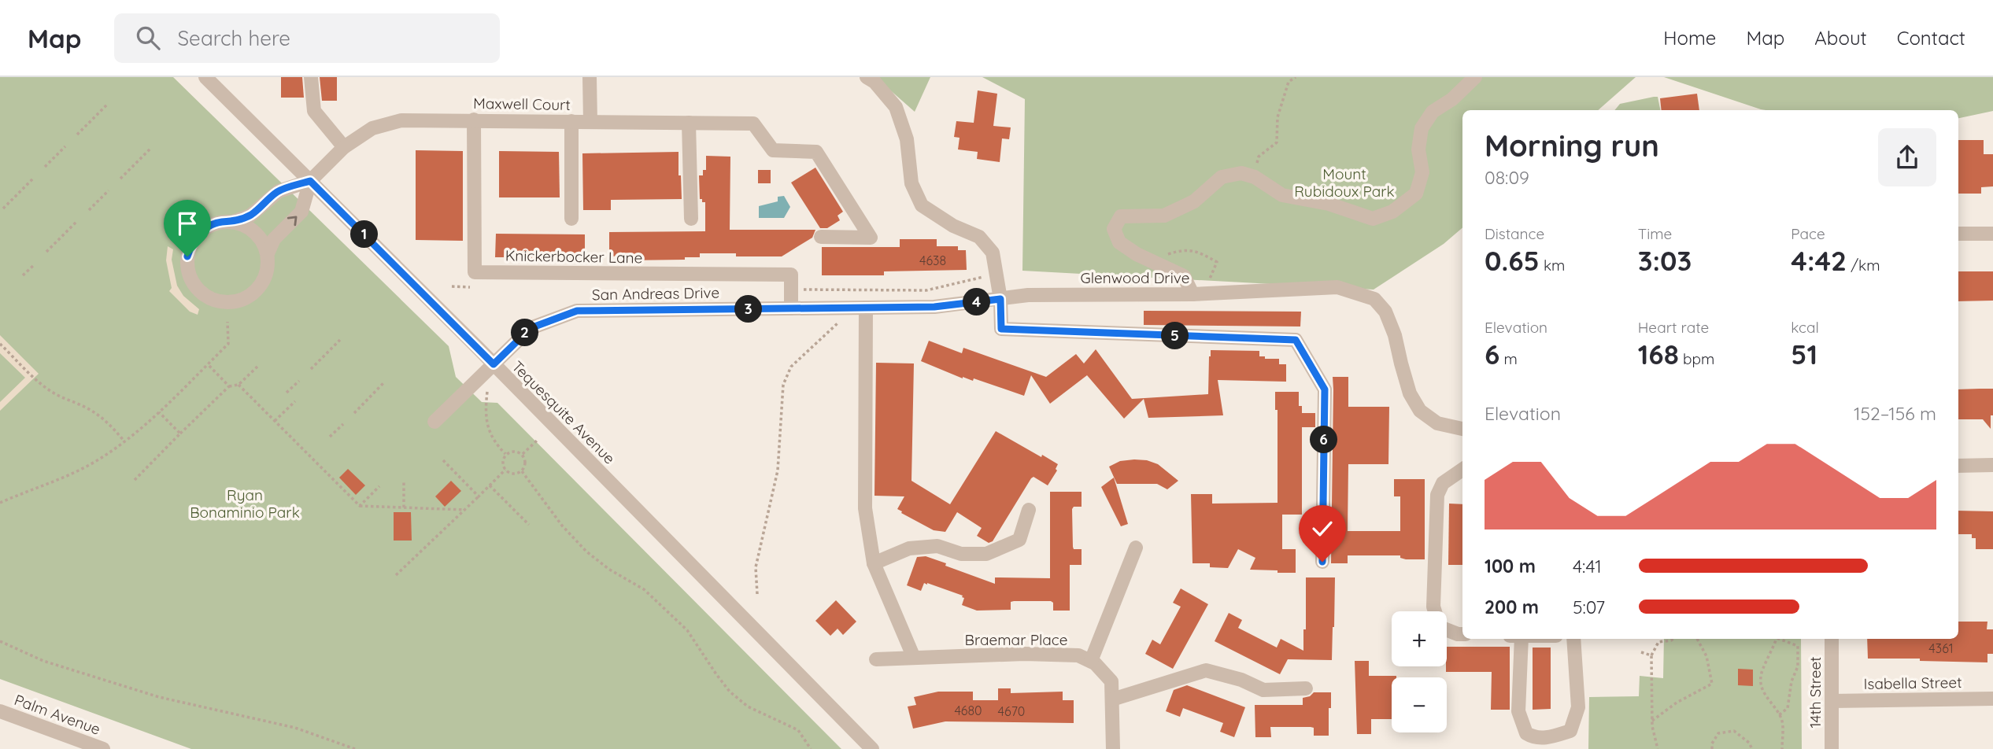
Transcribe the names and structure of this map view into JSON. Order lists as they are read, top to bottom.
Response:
{
  "streets": {
    "street": [
      "Maxwell Court",
      "Knickerbocker Lane",
      "Glenwood Drive",
      "San Andreas Drive",
      "Tequesquite Avenue",
      "Braemar Place",
      "Isabella Street",
      "14th Street",
      "Palm Avenue"
    ]
  },
  "crossings": [
    ["Maxwell Court", "Knickerbocker Lane"],
    ["Maxwell Court", "Tequesquite Avenue"],
    ["Knickerbocker Lane", "San Andreas Drive"],
    ["Glenwood Drive", "San Andreas Drive"],
    ["San Andreas Drive", "Tequesquite Avenue"],
    ["Isabella Street", "14th Street"]
  ],
  "parks": ["Mount Rubidoux Park", "Ryan Bonaminio Park"],
  "house_numbers": [
    "4638",
    "4361",
    "4680",
    "4670"
  ],
  "page": {
    "header": "Map",
    "search": "Search here",
    "nav": [
      "Home",
      "Map",
      "About",
      "Contact"
    ],
    "heading": ["Morning run", "08:09"],
    "stats": [
      ["Distance", "0.65 km"],
      ["Time", "3:03"],
      ["Pace", "4:42 /km"],
      ["Elevation", "6 m"],
      ["Heart rate", "168 bpm"],
      ["kcal", "51"]
    ],
    "pins": [
      "1",
      "4",
      "3",
      "2",
      "5",
      "6"
    ],
    "chart": ["Elevation", "152–156 m"],
    "list": [
      {
        "name": "100 m",
        "note": "4:41"
      },
      {
        "name": "200 m",
        "note": "5:07"
      }
    ],
    "map_buttons": ["+", "−"]
  }
}
